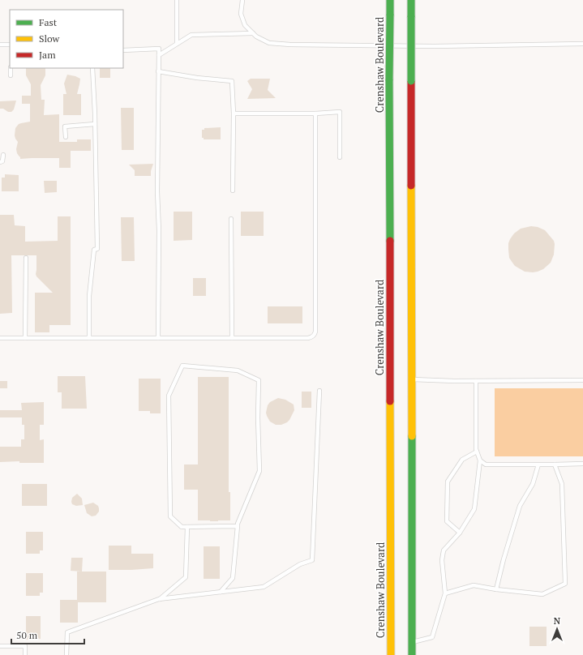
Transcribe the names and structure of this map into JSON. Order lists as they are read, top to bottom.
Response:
{
  "streets": {
    "main road": ["Crenshaw Boulevard"]
  },
  "legend": ["Fast", "Slow", "Jam"],
  "scale_bar": "50 m",
  "north": "top"
}
